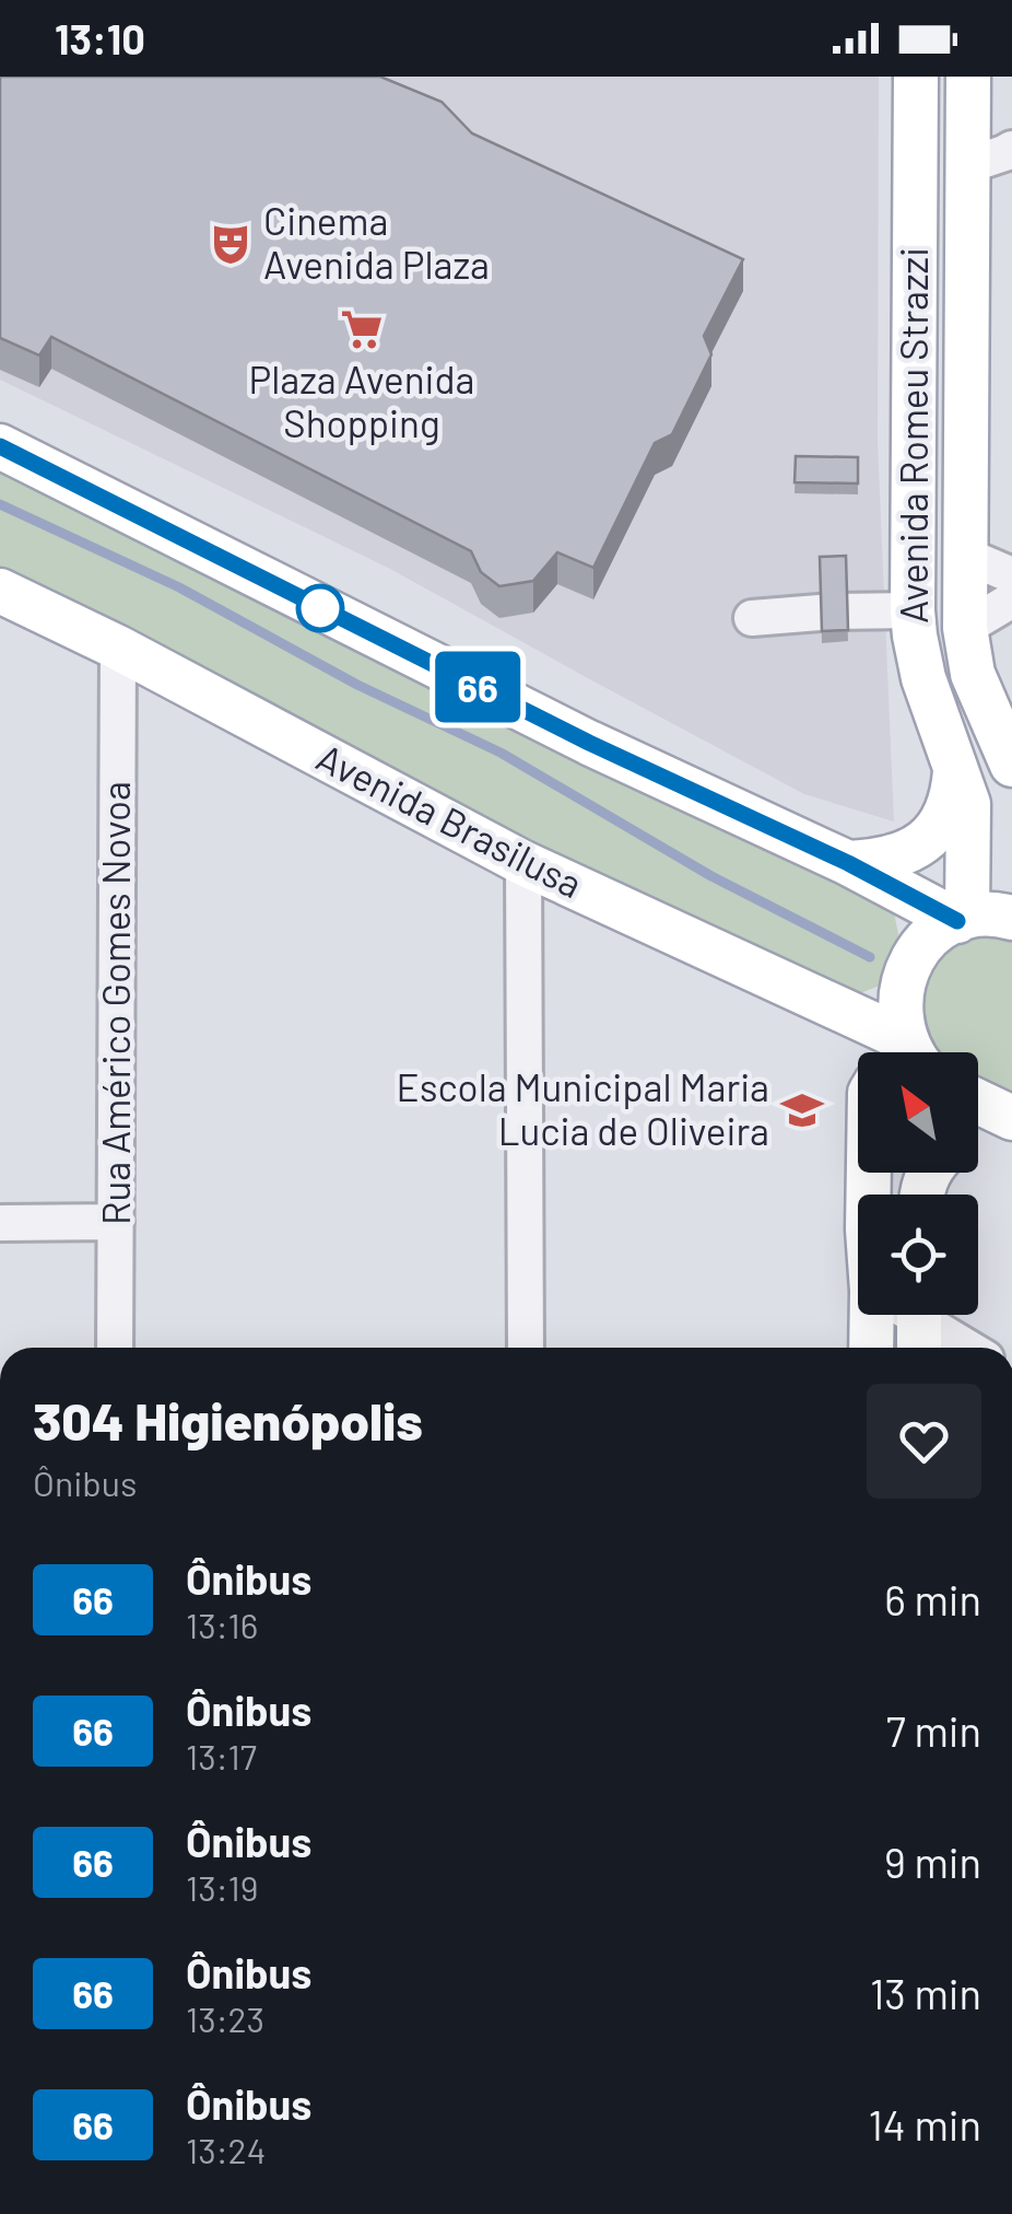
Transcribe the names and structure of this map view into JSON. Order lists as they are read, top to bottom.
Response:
{
  "streets": {
    "main road": ["Avenida Romeu Strazzi", "Avenida Brasilusa"],
    "street": ["Rua Américo Gomes Novoa"]
  },
  "crossings": [
    ["Avenida Brasilusa", "Rua Américo Gomes Novoa"]
  ],
  "places": {
    "theatre": ["Cinema Avenida Plaza"],
    "supermarket": ["Plaza Avenida Shopping"],
    "school or university": ["Escola Municipal Maria Lucia de Oliveira"]
  },
  "lines": ["bus line 66"],
  "north": "top left",
  "page": {
    "status": "13:10",
    "on_map": "66",
    "heading": ["304 Higienópolis", "Ônibus"],
    "list": [
      {
        "mark": "66",
        "name": "Ônibus",
        "note": "13:16",
        "value": "6 min"
      },
      {
        "mark": "66",
        "name": "Ônibus",
        "note": "13:17",
        "value": "7 min"
      },
      {
        "mark": "66",
        "name": "Ônibus",
        "note": "13:19",
        "value": "9 min"
      },
      {
        "mark": "66",
        "name": "Ônibus",
        "note": "13:23",
        "value": "13 min"
      },
      {
        "mark": "66",
        "name": "Ônibus",
        "note": "13:24",
        "value": "14 min"
      }
    ]
  }
}
